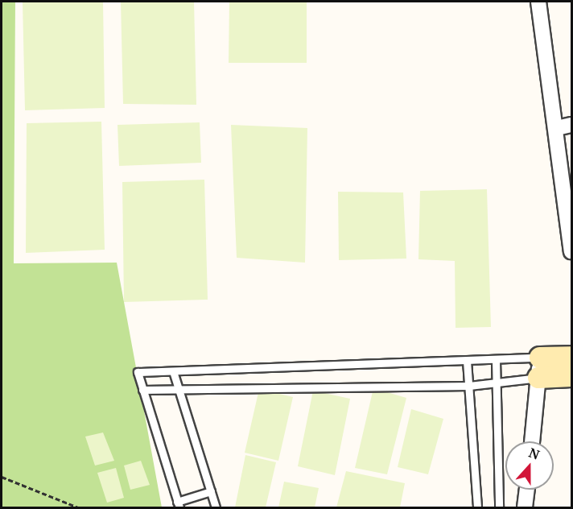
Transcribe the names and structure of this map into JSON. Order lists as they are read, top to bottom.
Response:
{
  "north": "top"
}
